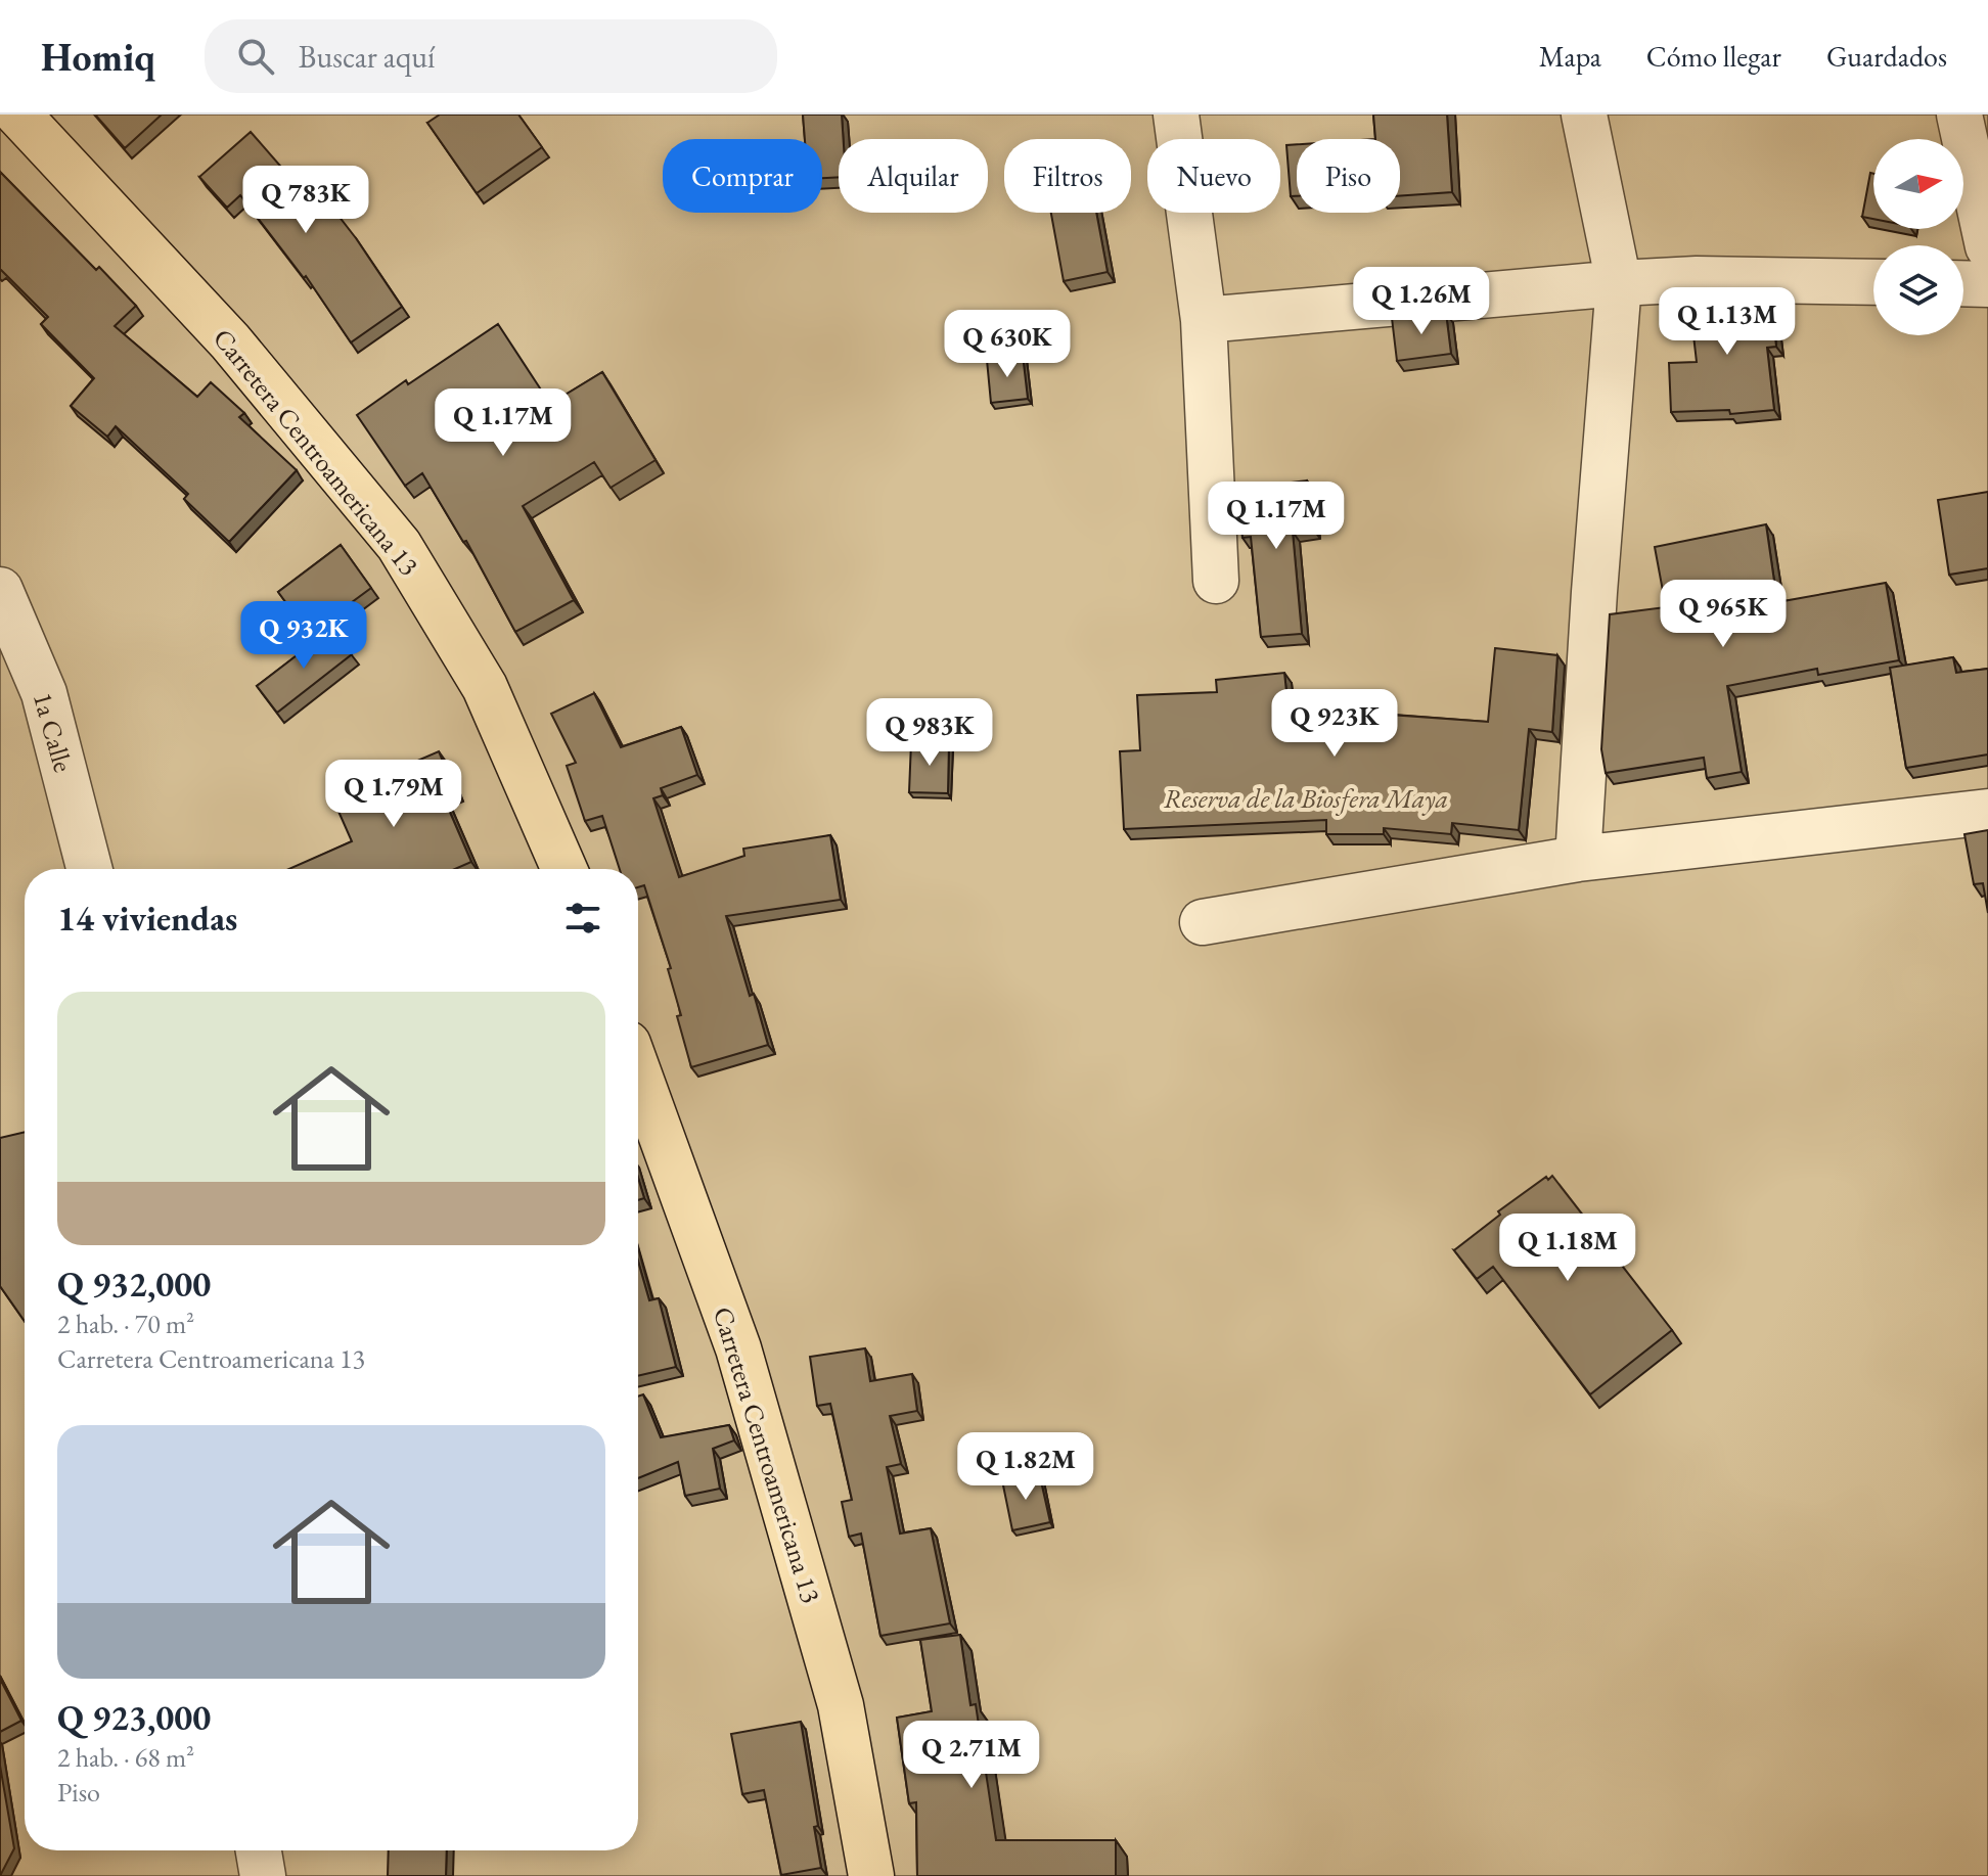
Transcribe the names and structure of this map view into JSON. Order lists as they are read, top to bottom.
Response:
{
  "streets": {
    "highway": ["Carretera Centroamericana 13"],
    "street": ["1a Calle"]
  },
  "parks": ["Reserva de la Biosfera Maya"],
  "north": "right",
  "page": {
    "header": "Homiq",
    "search": "Buscar aquí",
    "nav": ["Mapa", "Cómo llegar", "Guardados"],
    "chip": [
      "Comprar",
      "Alquilar",
      "Filtros",
      "Nuevo",
      "Piso"
    ],
    "price": [
      "Q 783K",
      "Q 1.26M",
      "Q 1.13M",
      "Q 630K",
      "Q 1.17M",
      "Q 1.17M",
      "Q 965K",
      "Q 932K",
      "Q 923K",
      "Q 983K",
      "Q 1.79M",
      "Q 1.18M",
      "Q 1.82M",
      "Q 2.71M"
    ],
    "heading": "14 viviendas",
    "list": [
      {
        "name": "Q 932,000",
        "note": "2 hab. · 70 m² · Carretera Centroamericana 13"
      },
      {
        "name": "Q 923,000",
        "note": "2 hab. · 68 m² · Piso"
      }
    ]
  }
}
